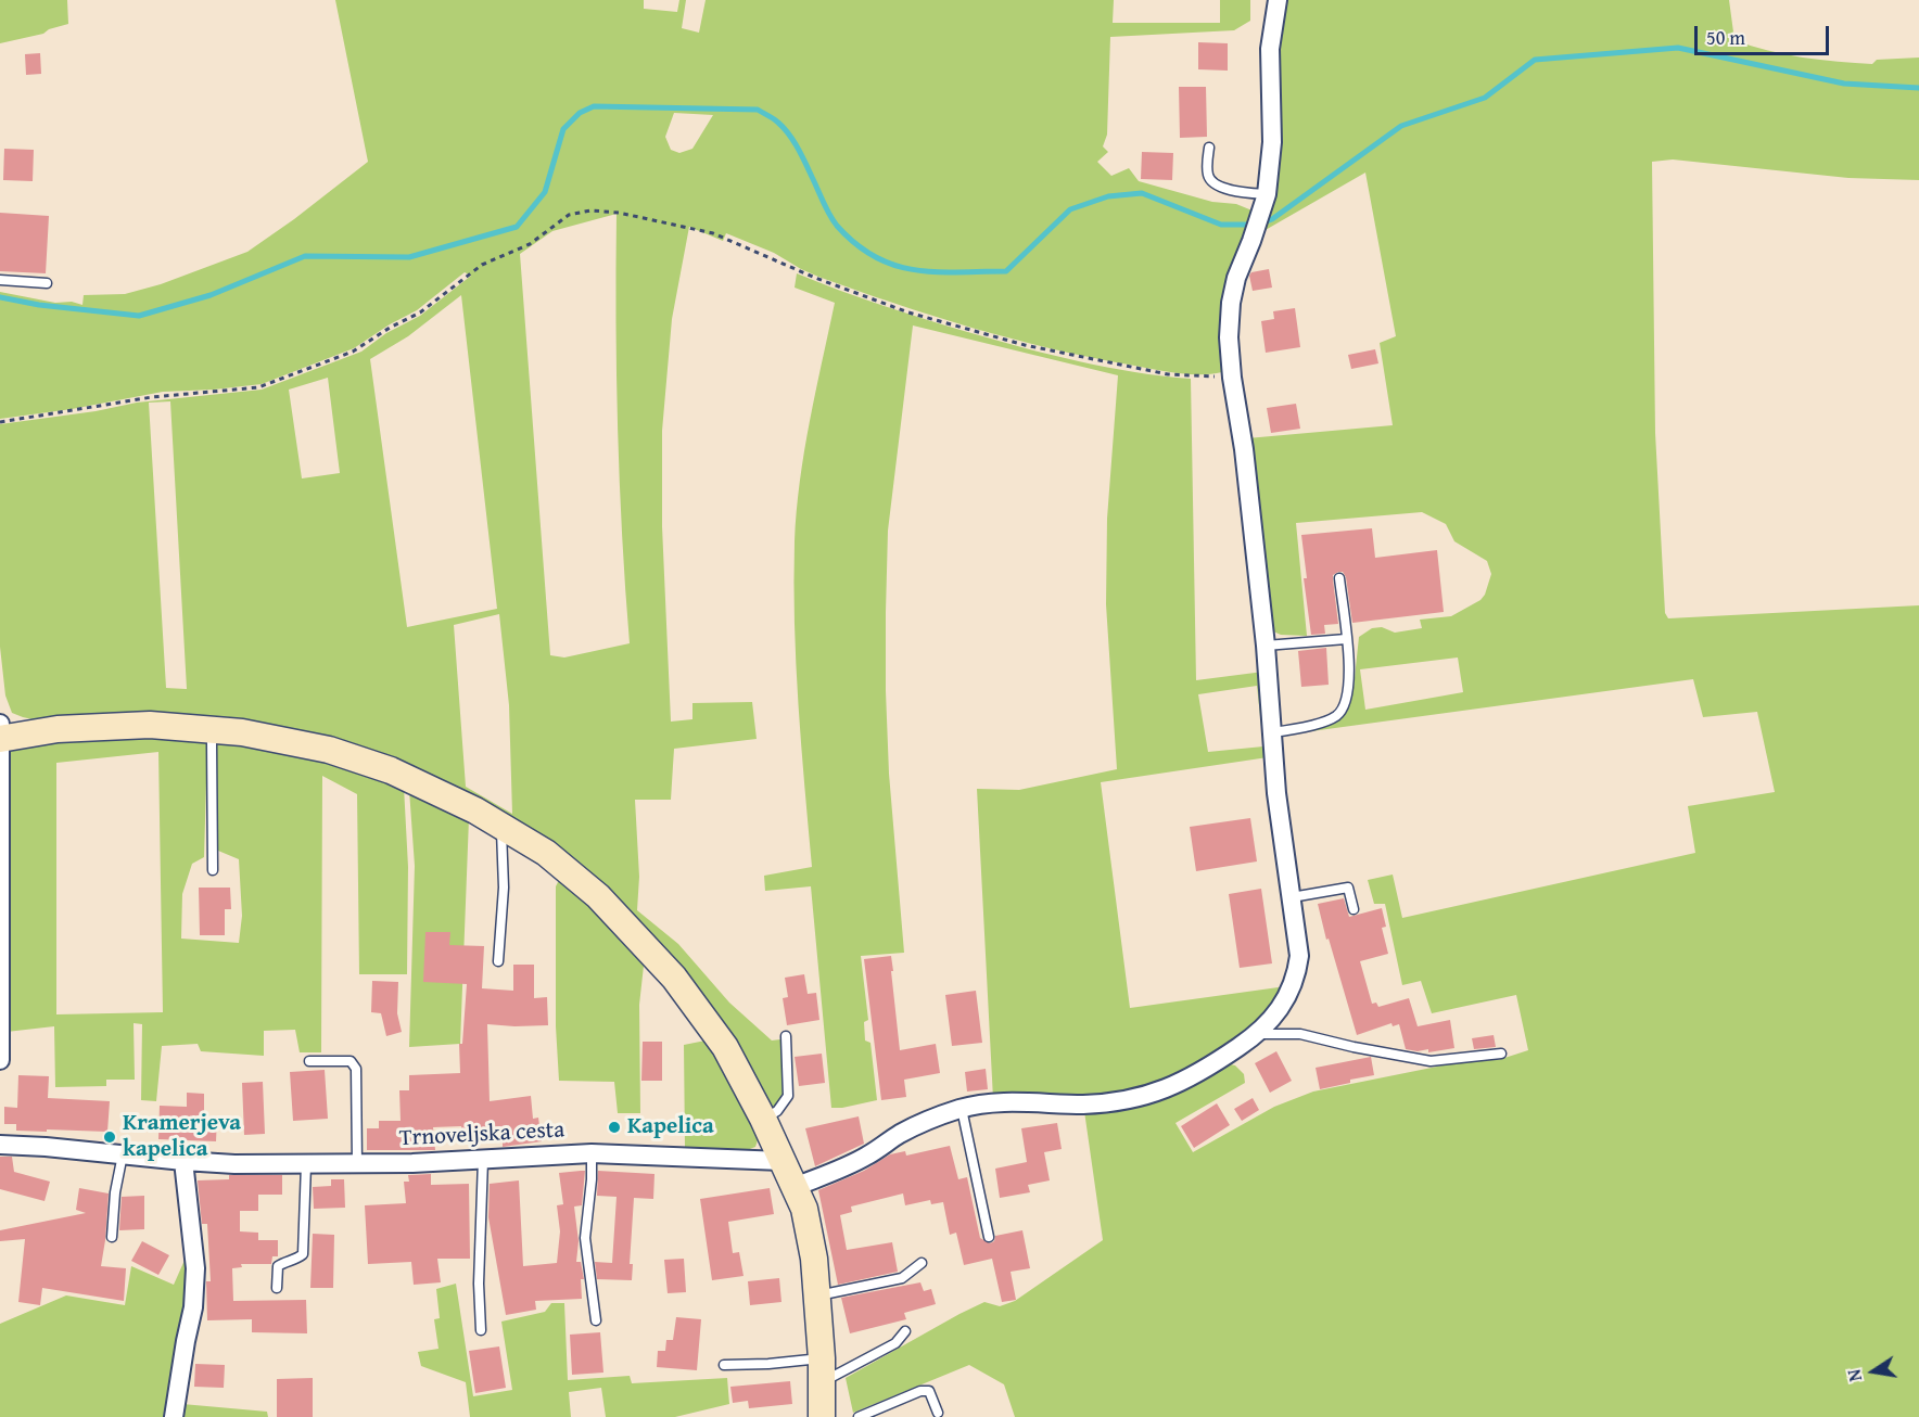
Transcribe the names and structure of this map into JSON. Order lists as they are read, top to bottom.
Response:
{
  "streets": {
    "street": ["Trnoveljska cesta"]
  },
  "places": ["Kapelica", "Kramerjeva kapelica"],
  "scale_bar": "50 m",
  "north": "left"
}
